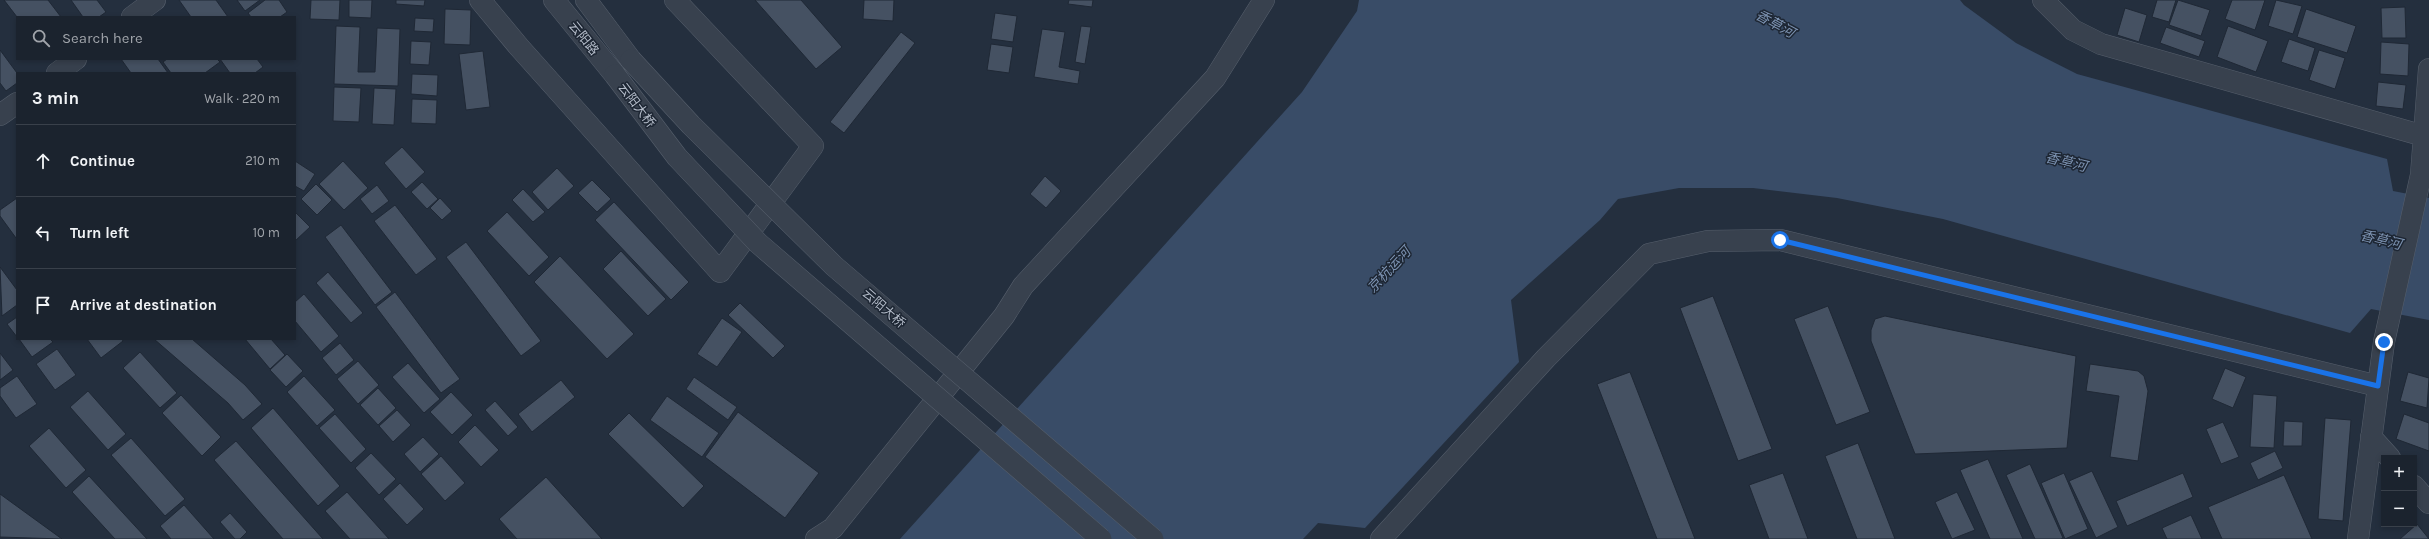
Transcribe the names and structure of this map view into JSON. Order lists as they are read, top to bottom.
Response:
{
  "streets": {
    "street": ["云阳路", "云阳大桥"]
  },
  "crossings": [
    ["云阳路", "云阳大桥"]
  ],
  "water": ["香草河", "京杭运河"],
  "page": {
    "search": "Search here",
    "heading": ["3 min", "Walk · 220 m"],
    "list": [
      ["Continue", "210 m"],
      ["Turn left", "10 m"],
      "Arrive at destination"
    ],
    "map_buttons": ["+", "−"]
  }
}
